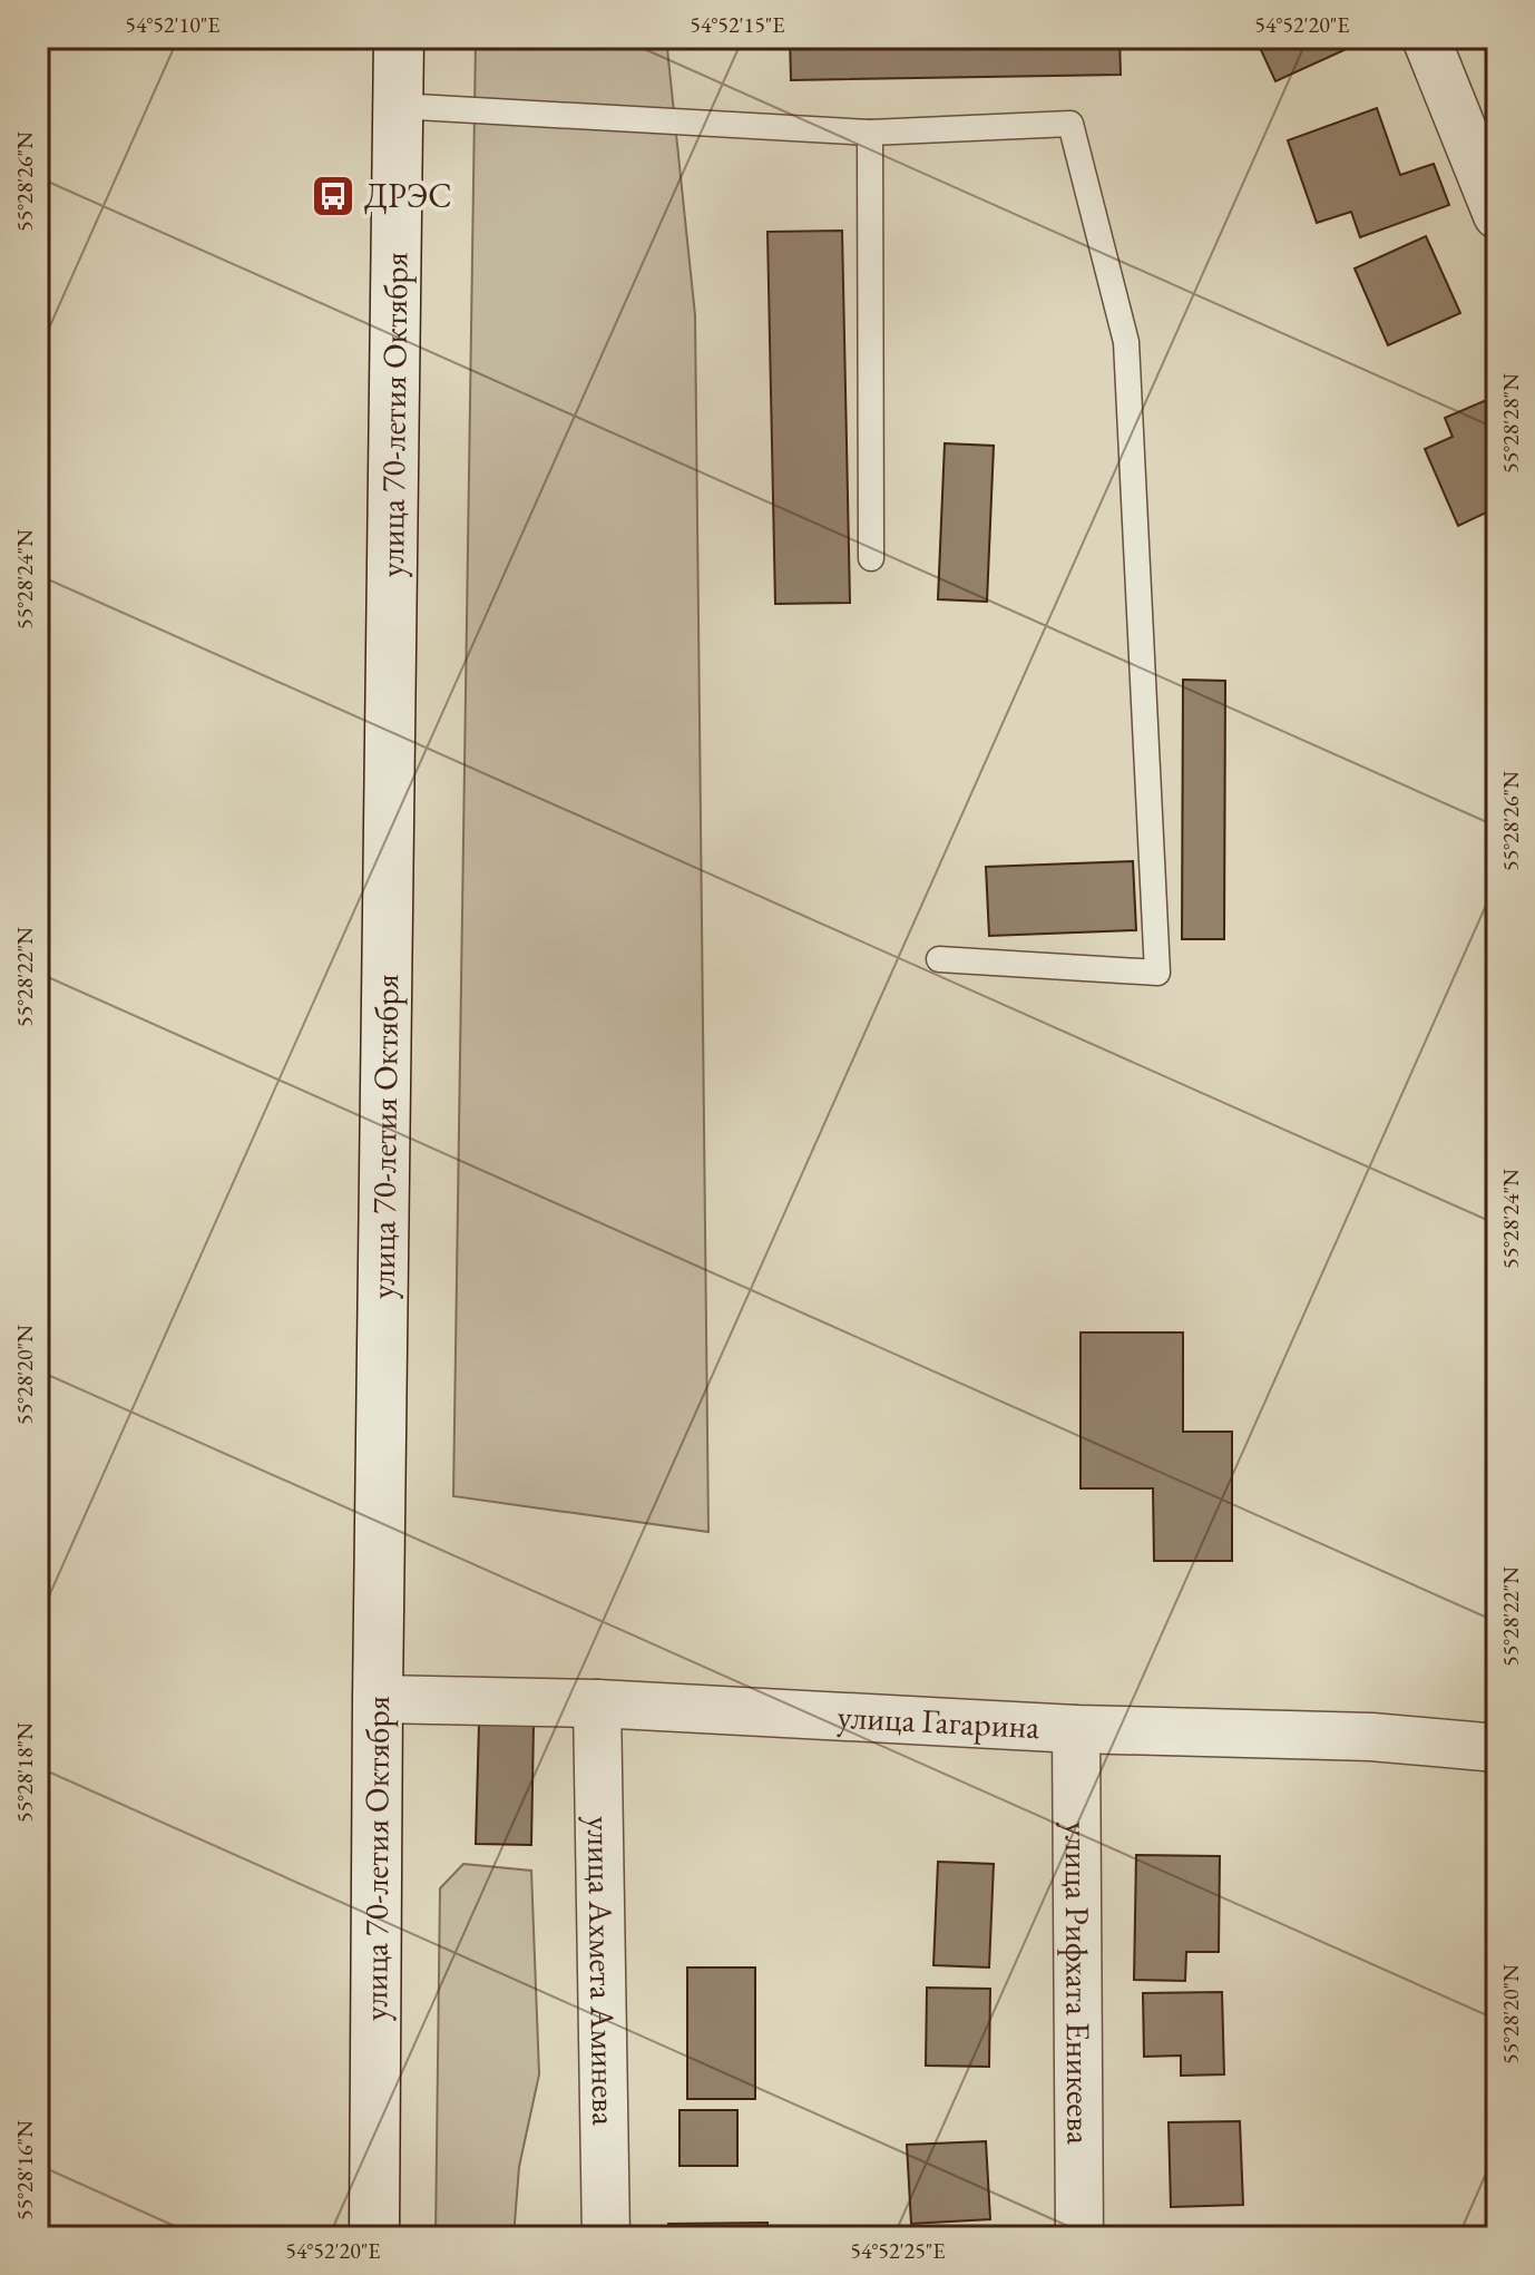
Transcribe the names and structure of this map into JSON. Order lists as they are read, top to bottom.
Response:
{
  "streets": {
    "main road": ["улица 70-летия Октября"],
    "street": ["улица Гагарина", "улица Ахмета Аминева", "улица Рифхата Еникеева"]
  },
  "crossings": [
    ["улица 70-летия Октября", "улица Гагарина"],
    ["улица Гагарина", "улица Ахмета Аминева"],
    ["улица Гагарина", "улица Рифхата Еникеева"]
  ],
  "places": {
    "bus stop": ["ДРЭС"]
  },
  "coordinates": [
    "54°52'10\"E",
    "54°52'15\"E",
    "54°52'20\"E",
    "55°28'26\"N",
    "55°28'28\"N",
    "55°28'24\"N",
    "55°28'22\"N",
    "55°28'20\"N",
    "55°28'18\"N",
    "55°28'16\"N",
    "54°52'25\"E"
  ]
}
